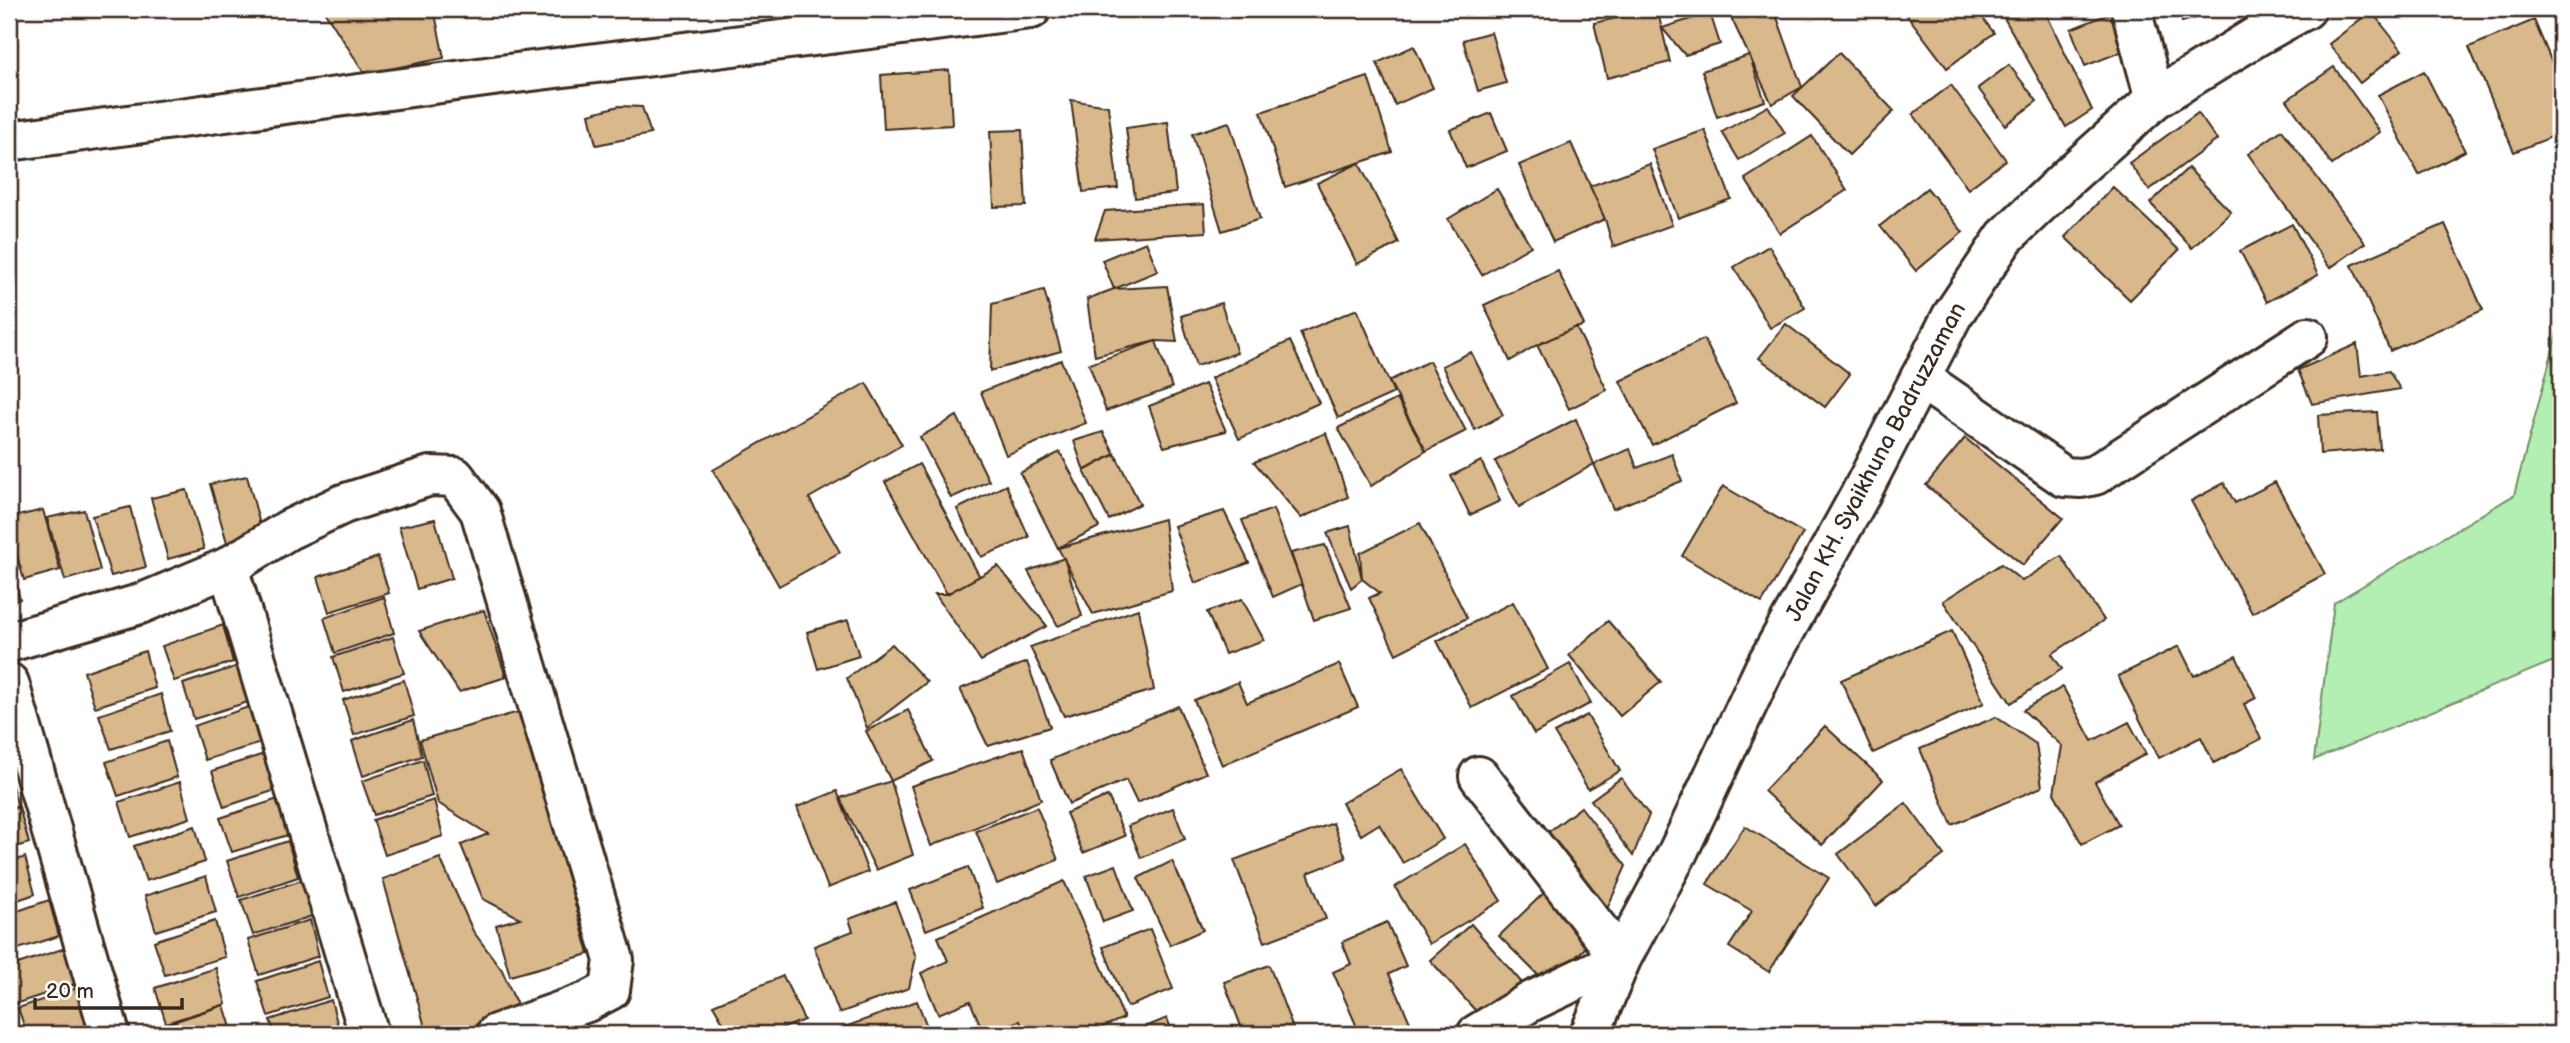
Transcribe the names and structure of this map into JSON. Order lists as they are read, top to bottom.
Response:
{
  "streets": {
    "street": ["Jalan KH. Syaikhuna Badruzzaman"]
  },
  "scale_bar": "20 m"
}
